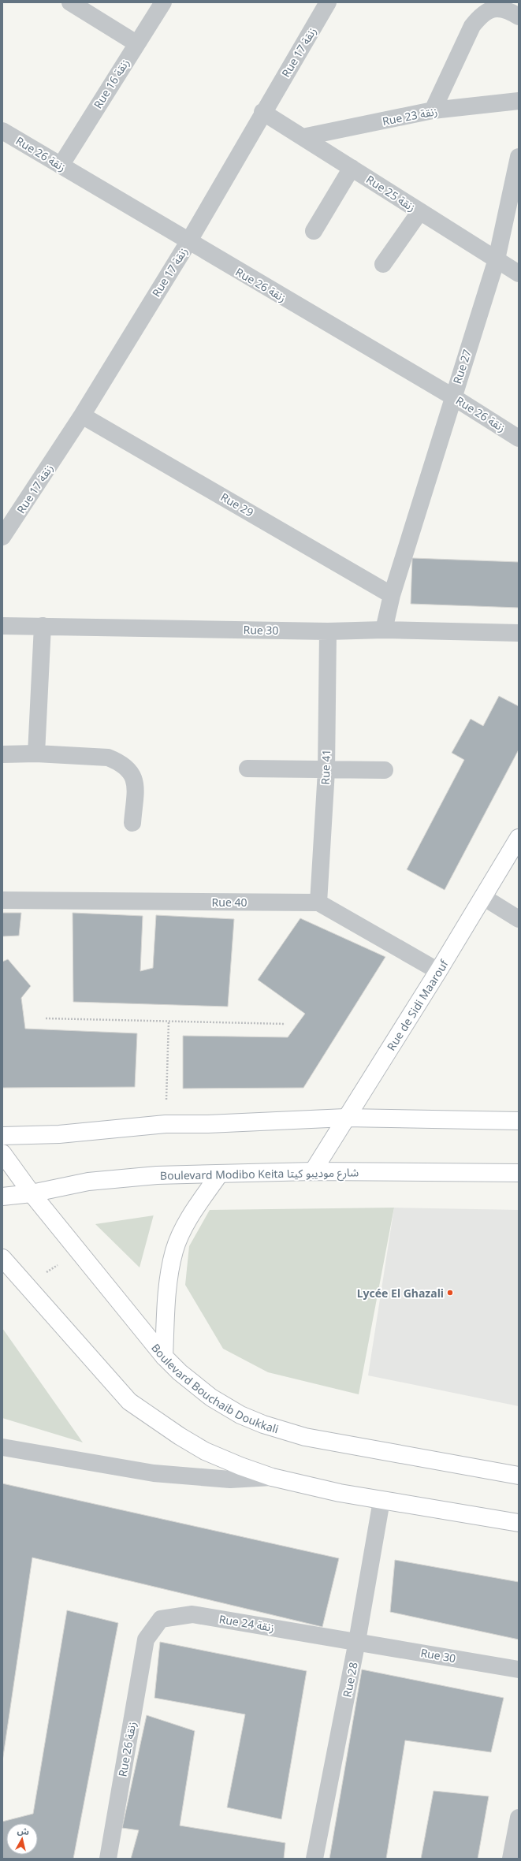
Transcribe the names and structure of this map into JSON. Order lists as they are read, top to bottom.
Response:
{
  "streets": {
    "main road": ["Rue de Sidi Maarouf", "Boulevard Modibo Keita شارع موديبو كيتا", "Boulevard Bouchaib Doukkali"],
    "street": [
      "Rue 17 زنقة",
      "Rue 16 زنقة",
      "Rue 23 زنقة",
      "Rue 26 زنقة",
      "Rue 25 زنقة",
      "Rue 27",
      "Rue 29",
      "Rue 30",
      "Rue 41",
      "Rue 40",
      "Rue 24 زنقة",
      "Rue 28"
    ]
  },
  "crossings": [
    ["Rue 17 زنقة", "Rue 26 زنقة"],
    ["Rue 17 زنقة", "Rue 25 زنقة"],
    ["Rue 17 زنقة", "Rue 29"],
    ["Rue 16 زنقة", "Rue 26 زنقة"],
    ["Rue 23 زنقة", "Rue 25 زنقة"],
    ["Rue 26 زنقة", "Rue 27"],
    ["Rue 26 زنقة", "Rue 24 زنقة"],
    ["Rue 25 زنقة", "Rue 27"],
    ["Rue 27", "Rue 29"],
    ["Rue 27", "Rue 30"],
    ["Rue 30", "Rue 41"],
    ["Rue 30", "Rue 24 زنقة"],
    ["Rue 30", "Rue 28"],
    ["Rue 41", "Rue 40"],
    ["Rue 40", "Rue de Sidi Maarouf"],
    ["Rue de Sidi Maarouf", "Boulevard Modibo Keita شارع موديبو كيتا"],
    ["Boulevard Modibo Keita شارع موديبو كيتا", "Boulevard Bouchaib Doukkali"],
    ["Rue 24 زنقة", "Rue 28"]
  ],
  "places": ["Lycée El Ghazali"],
  "north": "top"
}
